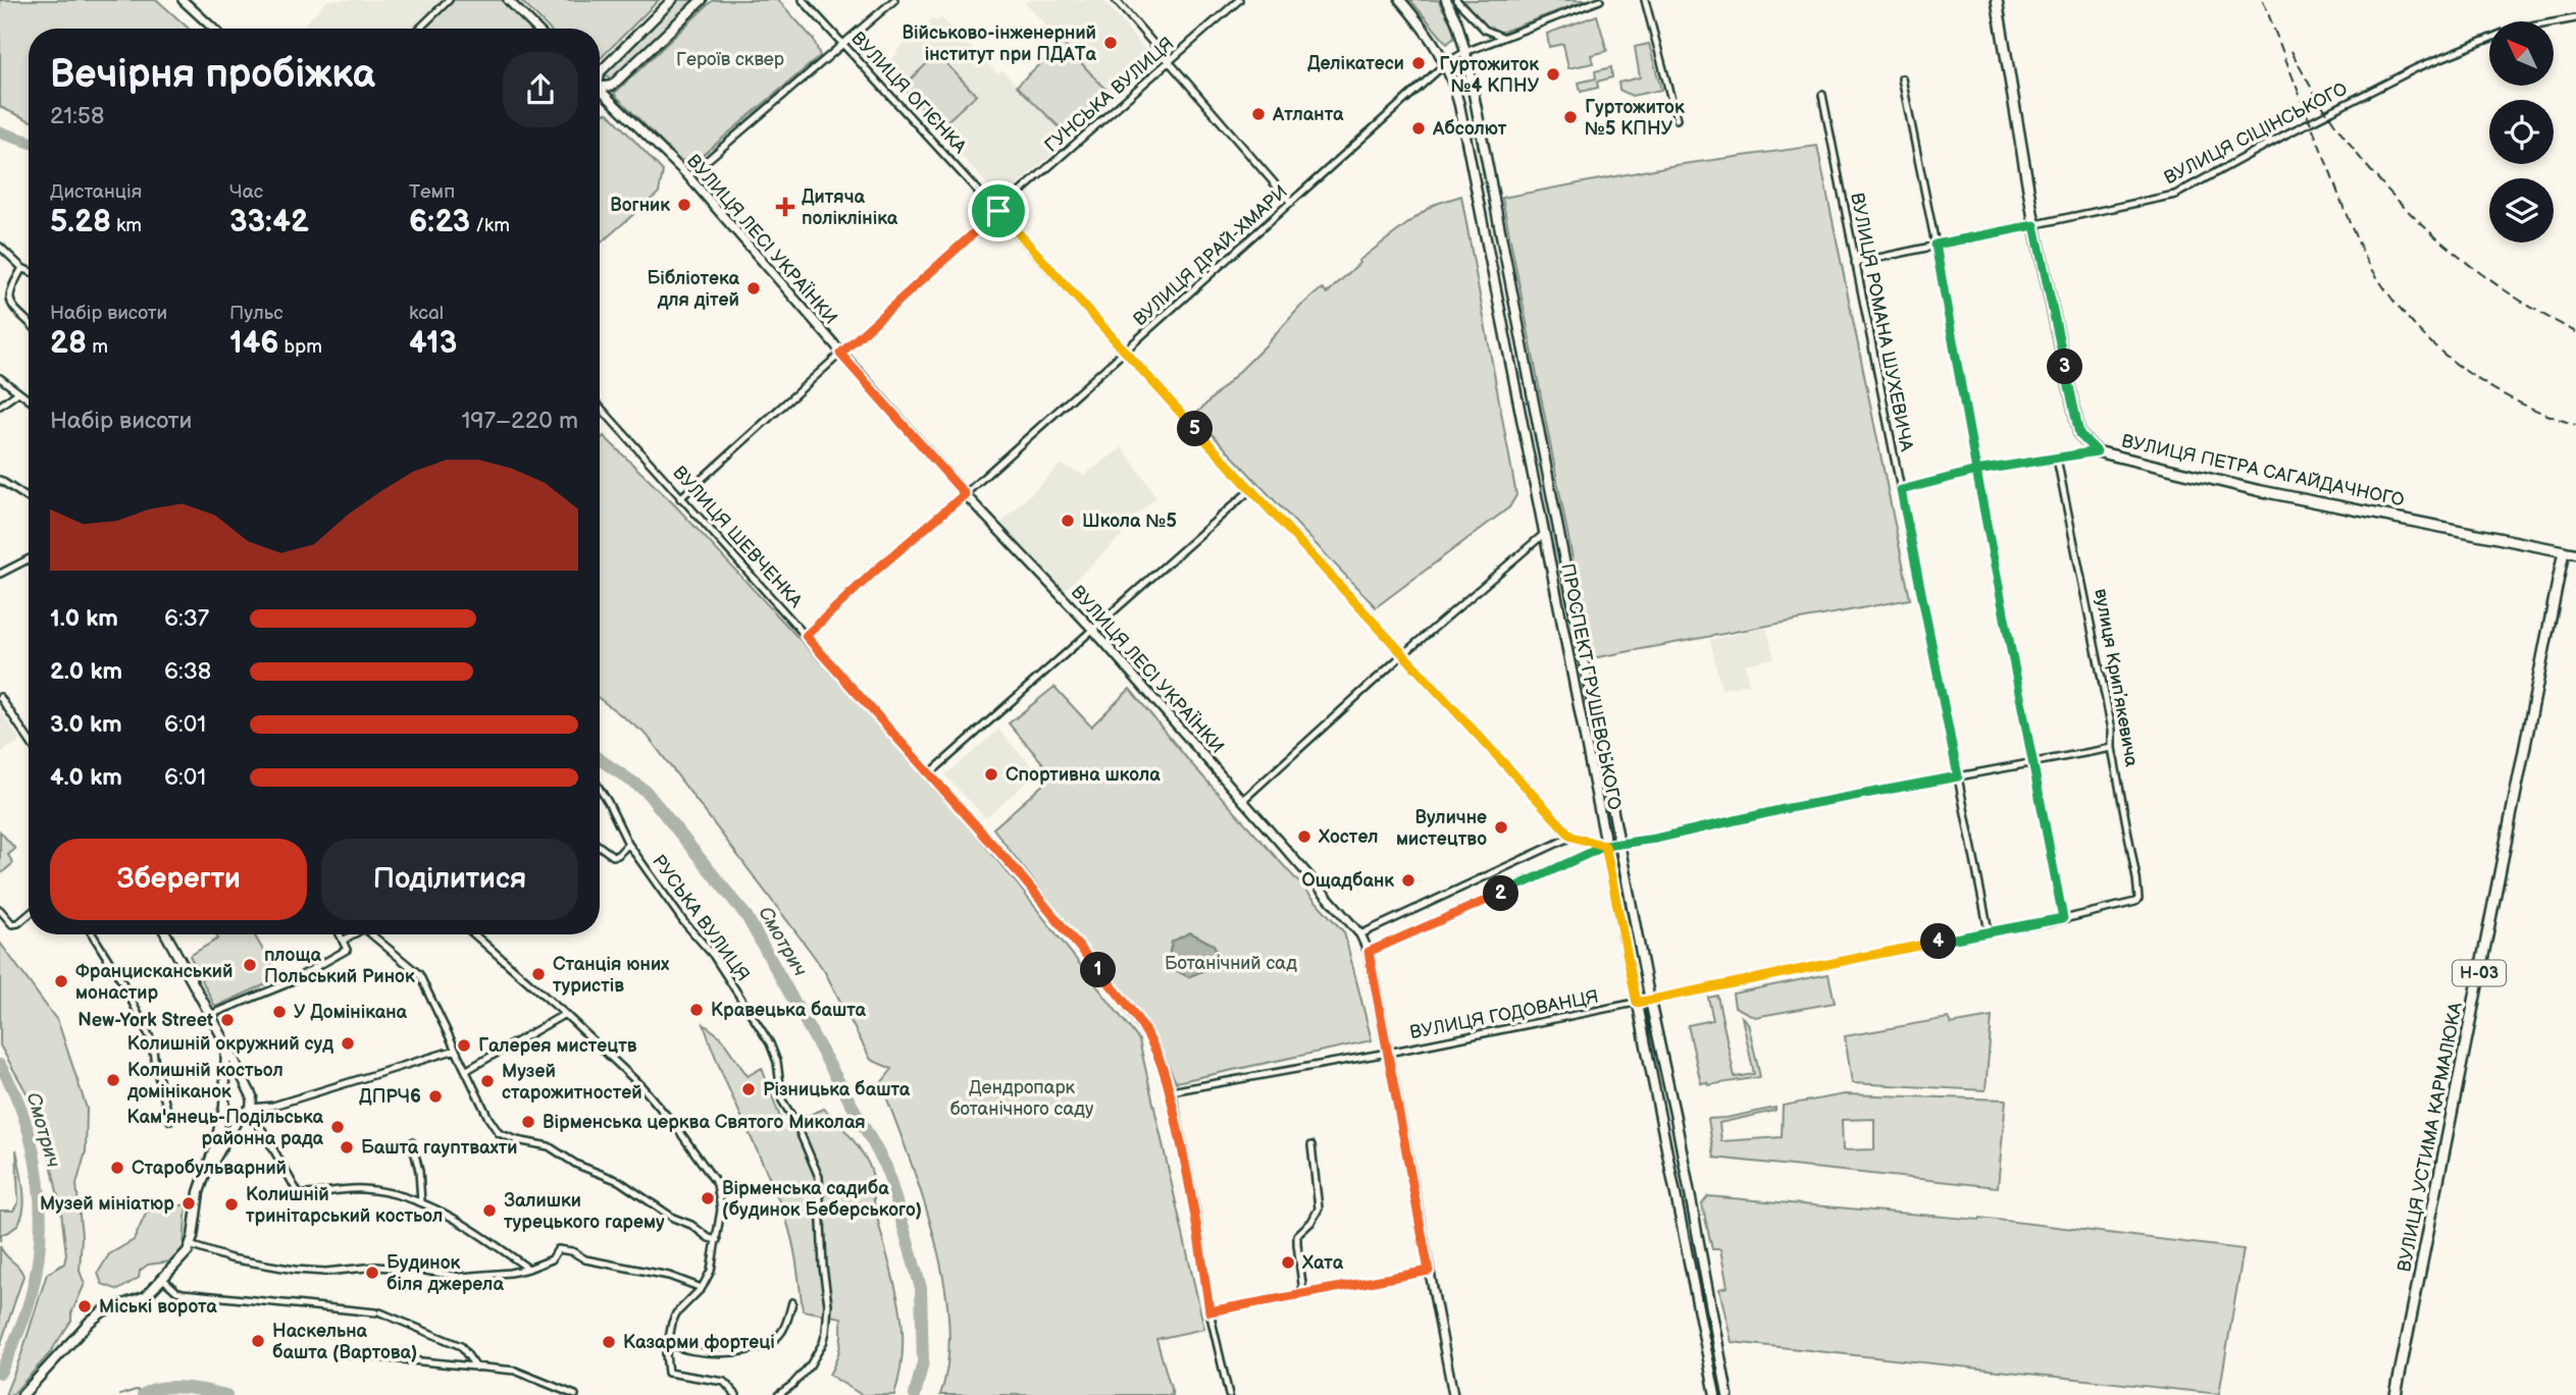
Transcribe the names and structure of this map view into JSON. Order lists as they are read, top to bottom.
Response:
{
  "streets": {
    "main road": [
      "ВУЛИЦЯ ПЕТРА САГАЙДАЧНОГО",
      "ПРОСПЕКТ ГРУШЕВСЬКОГО",
      "Н-03",
      "ВУЛИЦЯ УСТИМА КАРМАЛЮКА"
    ],
    "street": [
      "ВУЛИЦЯ ОГІЄНКА",
      "ГУНСЬКА ВУЛИЦЯ",
      "ВУЛИЦЯ СІЦІНСЬКОГО",
      "ВУЛИЦЯ ЛЕСІ УКРАЇНКИ",
      "ВУЛИЦЯ ДРАЙ-ХМАРИ",
      "ВУЛИЦЯ РОМАНА ШУХЕВИЧА",
      "ВУЛИЦЯ ШЕВЧЕНКА",
      "вулиця Крипʼякевича",
      "РУСЬКА ВУЛИЦЯ",
      "ВУЛИЦЯ ГОДОВАНЦЯ"
    ]
  },
  "crossings": [
    ["ВУЛИЦЯ ОГІЄНКА", "ГУНСЬКА ВУЛИЦЯ"],
    ["ВУЛИЦЯ ОГІЄНКА", "ВУЛИЦЯ ДРАЙ-ХМАРИ"],
    ["ГУНСЬКА ВУЛИЦЯ", "ВУЛИЦЯ ЛЕСІ УКРАЇНКИ"],
    ["ГУНСЬКА ВУЛИЦЯ", "ВУЛИЦЯ ШЕВЧЕНКА"],
    ["ВУЛИЦЯ СІЦІНСЬКОГО", "ВУЛИЦЯ РОМАНА ШУХЕВИЧА"],
    ["ВУЛИЦЯ ЛЕСІ УКРАЇНКИ", "ВУЛИЦЯ ДРАЙ-ХМАРИ"],
    ["ВУЛИЦЯ ЛЕСІ УКРАЇНКИ", "ВУЛИЦЯ ГОДОВАНЦЯ"],
    ["ВУЛИЦЯ ДРАЙ-ХМАРИ", "ВУЛИЦЯ ШЕВЧЕНКА"],
    ["ВУЛИЦЯ ДРАЙ-ХМАРИ", "ПРОСПЕКТ ГРУШЕВСЬКОГО"],
    ["ВУЛИЦЯ РОМАНА ШУХЕВИЧА", "ВУЛИЦЯ ПЕТРА САГАЙДАЧНОГО"],
    ["ВУЛИЦЯ РОМАНА ШУХЕВИЧА", "ВУЛИЦЯ ГОДОВАНЦЯ"],
    ["ВУЛИЦЯ ПЕТРА САГАЙДАЧНОГО", "вулиця Крипʼякевича"],
    ["ВУЛИЦЯ ПЕТРА САГАЙДАЧНОГО", "ВУЛИЦЯ УСТИМА КАРМАЛЮКА"],
    ["ВУЛИЦЯ ШЕВЧЕНКА", "ВУЛИЦЯ ГОДОВАНЦЯ"],
    ["вулиця Крипʼякевича", "ВУЛИЦЯ ГОДОВАНЦЯ"],
    ["ПРОСПЕКТ ГРУШЕВСЬКОГО", "ВУЛИЦЯ ГОДОВАНЦЯ"]
  ],
  "water": ["Смотрич"],
  "parks": ["Героїв сквер", "Ботанічний сад", "Дендропарк ботанічного саду"],
  "places": {
    "other": [
      "Військово-інженерний інститут при ПДАТа",
      "Делікатеси",
      "Гуртожиток №4 КПНУ",
      "Атланта",
      "Гуртожиток №5 КПНУ",
      "Абсолют",
      "Вогник",
      "Бібліотека для дітей",
      "Школа №5",
      "Спортивна школа",
      "Вуличне мистецтво",
      "Хостел",
      "Ощадбанк",
      "площа Польський Ринок",
      "Станція юних туристів",
      "Францисканський монастир",
      "Кравецька башта",
      "У Домінікана",
      "New-York Street",
      "Колишній окружний суд",
      "Галерея мистецтв",
      "Колишній костьол домініканок",
      "Музей старожитностей",
      "Різницька башта",
      "ДПРЧ6",
      "Вірменська церква Святого Миколая",
      "Кам'янець-Подільська районна рада",
      "Башта гауптвахти",
      "Старобульварний",
      "Вірменська садиба (будинок Беберського)",
      "Музей мініатюр",
      "Колишній тринітарський костьол",
      "Залишки турецького гарему",
      "Хата",
      "Будинок біля джерела",
      "Міські ворота",
      "Наскельна башта (Вартова)",
      "Казарми фортеці"
    ],
    "health": ["Дитяча поліклініка"]
  },
  "north": "top left",
  "page": {
    "heading": ["Вечірня пробіжка", "21:58"],
    "stats": [
      ["Дистанція", "5.28 km"],
      ["Час", "33:42"],
      ["Темп", "6:23 /km"],
      ["Набір висоти", "28 m"],
      ["Пульс", "146 bpm"],
      ["kcal", "413"]
    ],
    "pins": [
      "3",
      "5",
      "2",
      "4",
      "1"
    ],
    "chart": ["Набір висоти", "197–220 m"],
    "list": [
      {
        "name": "1.0 km",
        "note": "6:37"
      },
      {
        "name": "2.0 km",
        "note": "6:38"
      },
      {
        "name": "3.0 km",
        "note": "6:01"
      },
      {
        "name": "4.0 km",
        "note": "6:01"
      }
    ],
    "buttons": ["Зберегти", "Поділитися"]
  }
}
